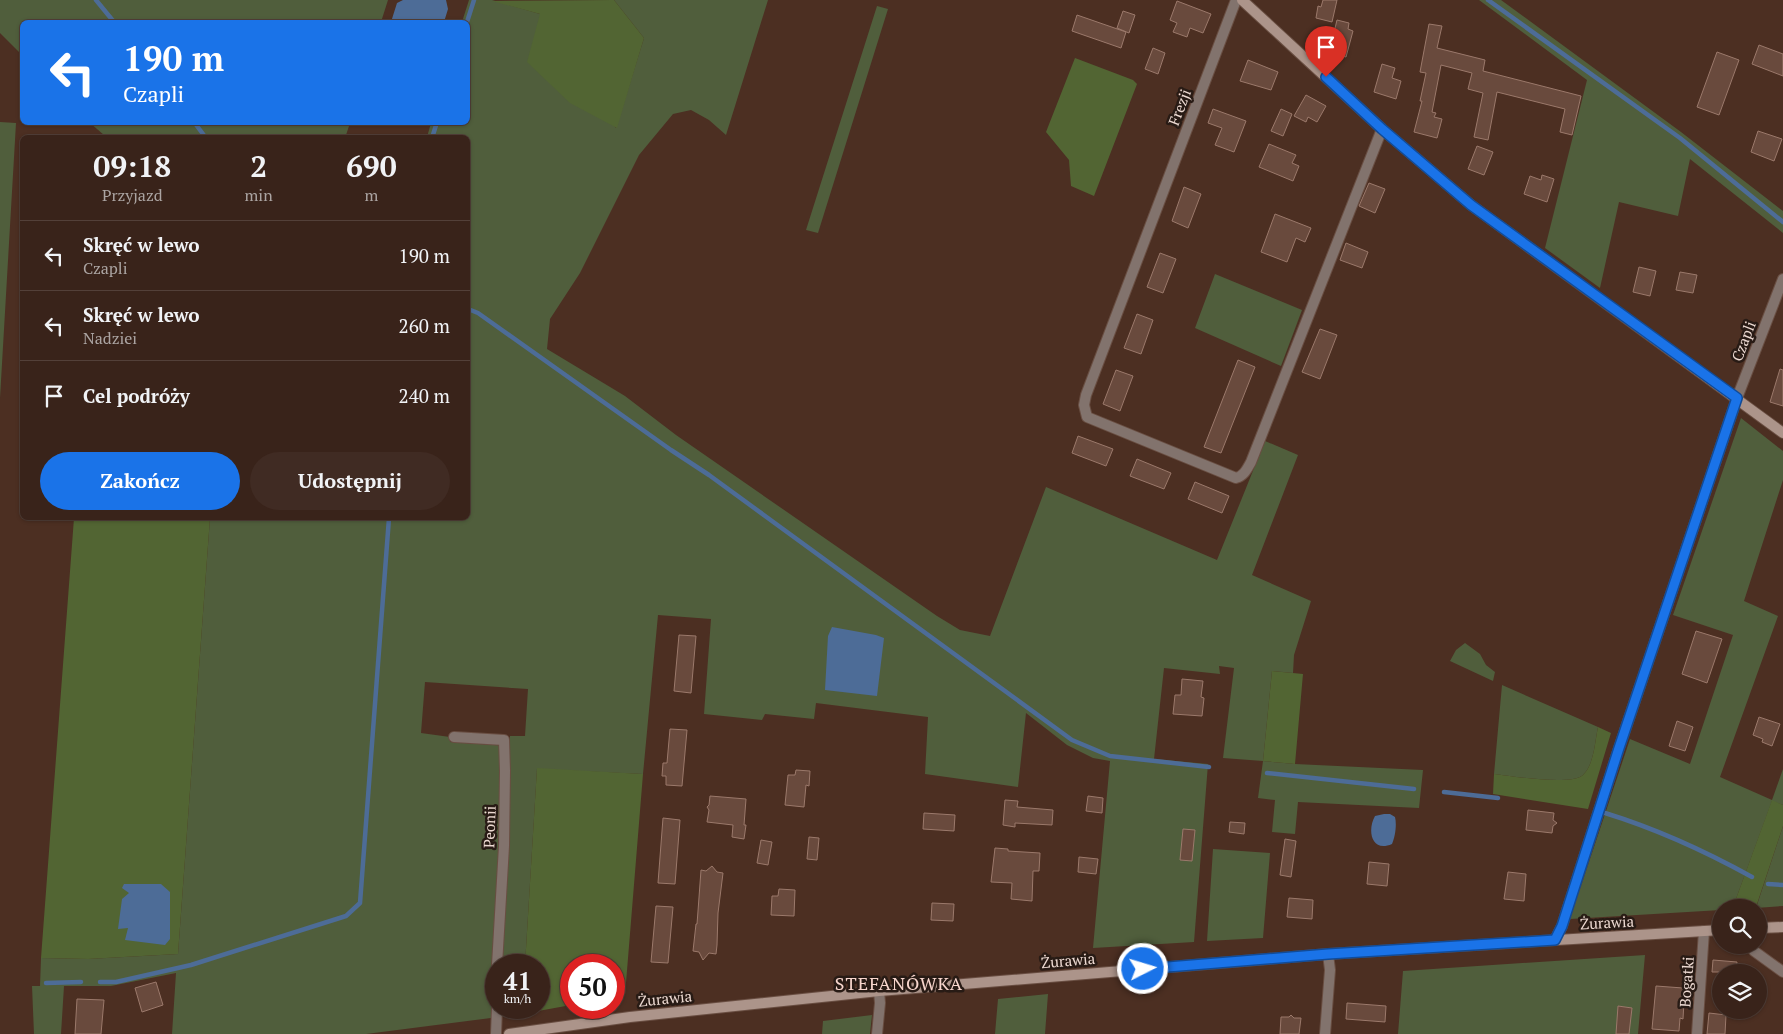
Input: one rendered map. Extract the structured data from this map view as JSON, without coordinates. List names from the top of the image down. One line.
{"streets":{"main road":["Żurawia"],"street":["Frezji","Czapli","Peonii","Bogatki"]},"crossings":[["Czapli","Żurawia"],["Żurawia","Bogatki"]],"districts":["STEFANÓWKA"],"page":{"turn":["190 m","Czapli"],"eta":["09:18","Przyjazd","2","min","690","m"],"list":[{"name":"Skręć w lewo","note":"Czapli","value":"190 m"},{"name":"Skręć w lewo","note":"Nadziei","value":"260 m"},{"name":"Cel podróży","value":"240 m"}],"buttons":["Zakończ","Udostępnij"],"speed":"41 km/h","limit":"50"}}
